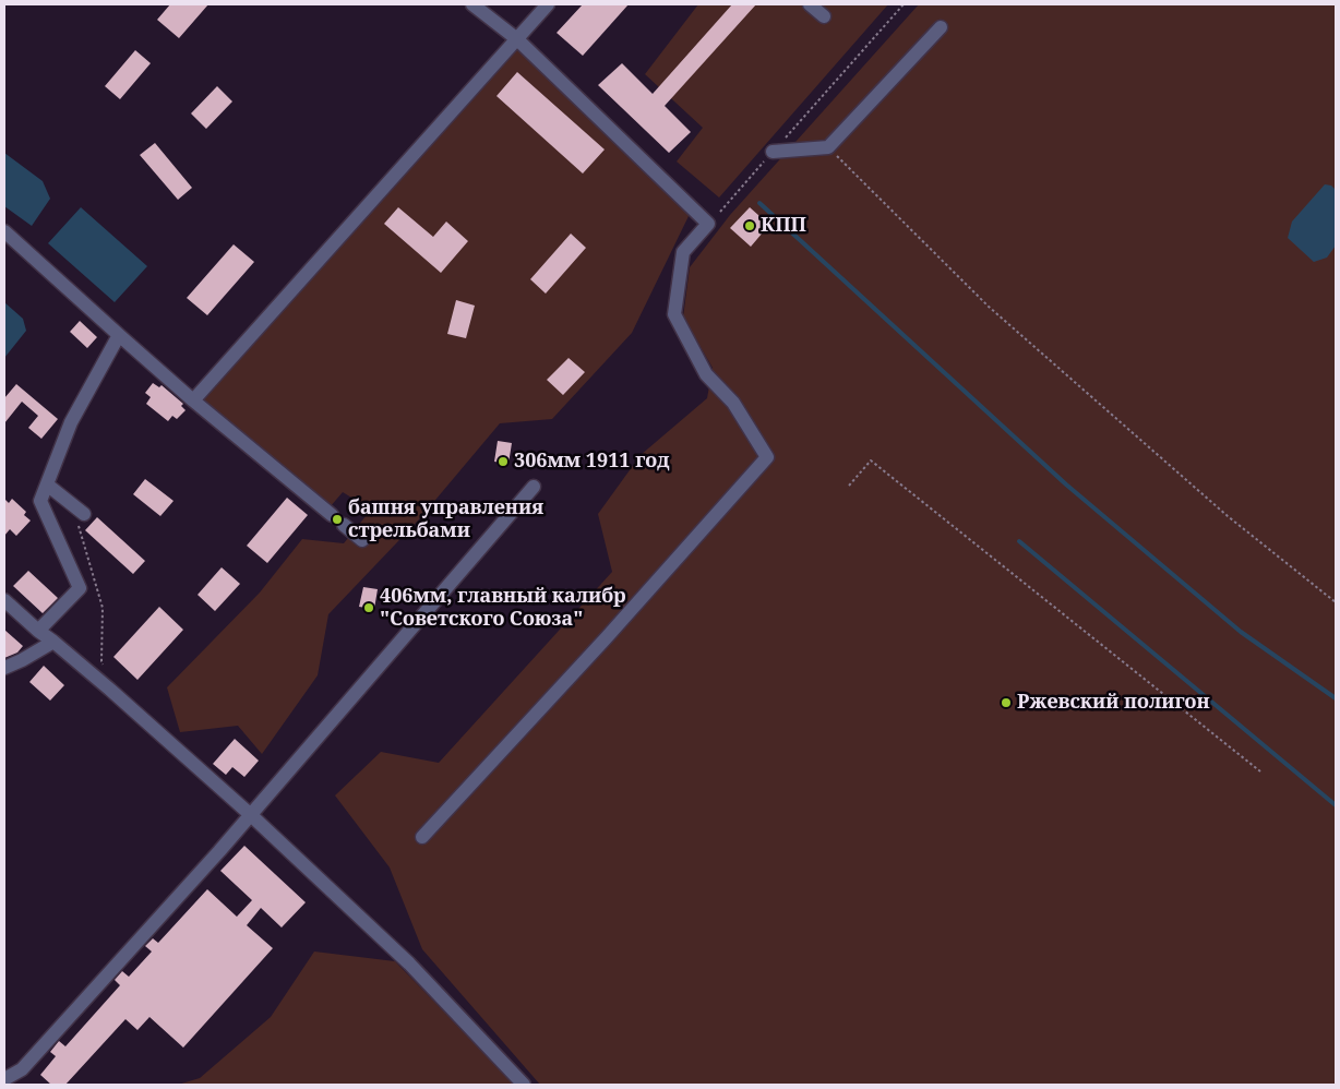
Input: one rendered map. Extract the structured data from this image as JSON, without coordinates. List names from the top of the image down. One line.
{"places":["КПП","306мм 1911 год","башня управления стрельбами","406мм, главный калибр \"Советского Союза\"","Ржевский полигон"]}
